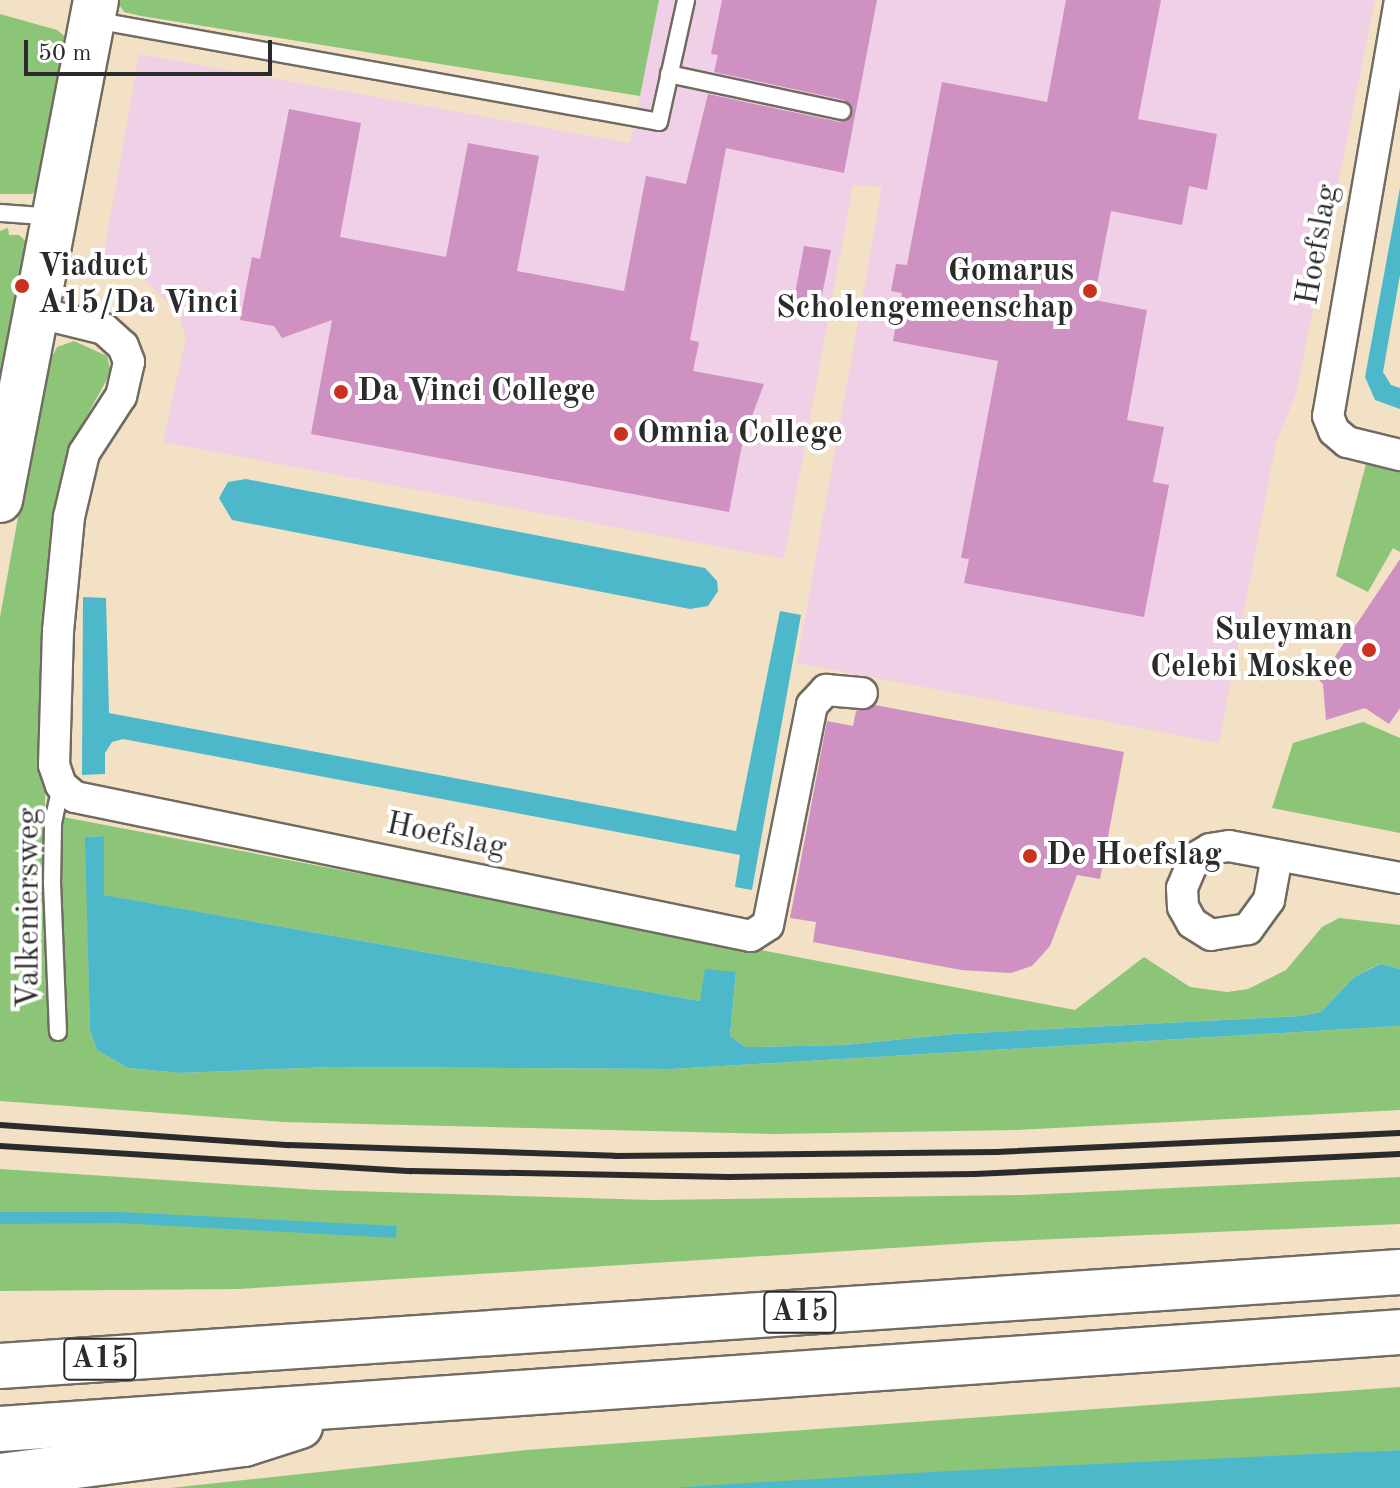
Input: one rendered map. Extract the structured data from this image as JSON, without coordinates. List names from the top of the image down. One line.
{"streets":{"main road":["A15"],"street":["Hoefslag"],"lane":["Valkeniersweg"]},"crossings":[["Hoefslag","Valkeniersweg"]],"places":["Viaduct A15/Da Vinci","Gomarus Scholengemeenschap","Da Vinci College","Omnia College","Suleyman Celebi Moskee","De Hoefslag"],"scale_bar":"50 m"}
